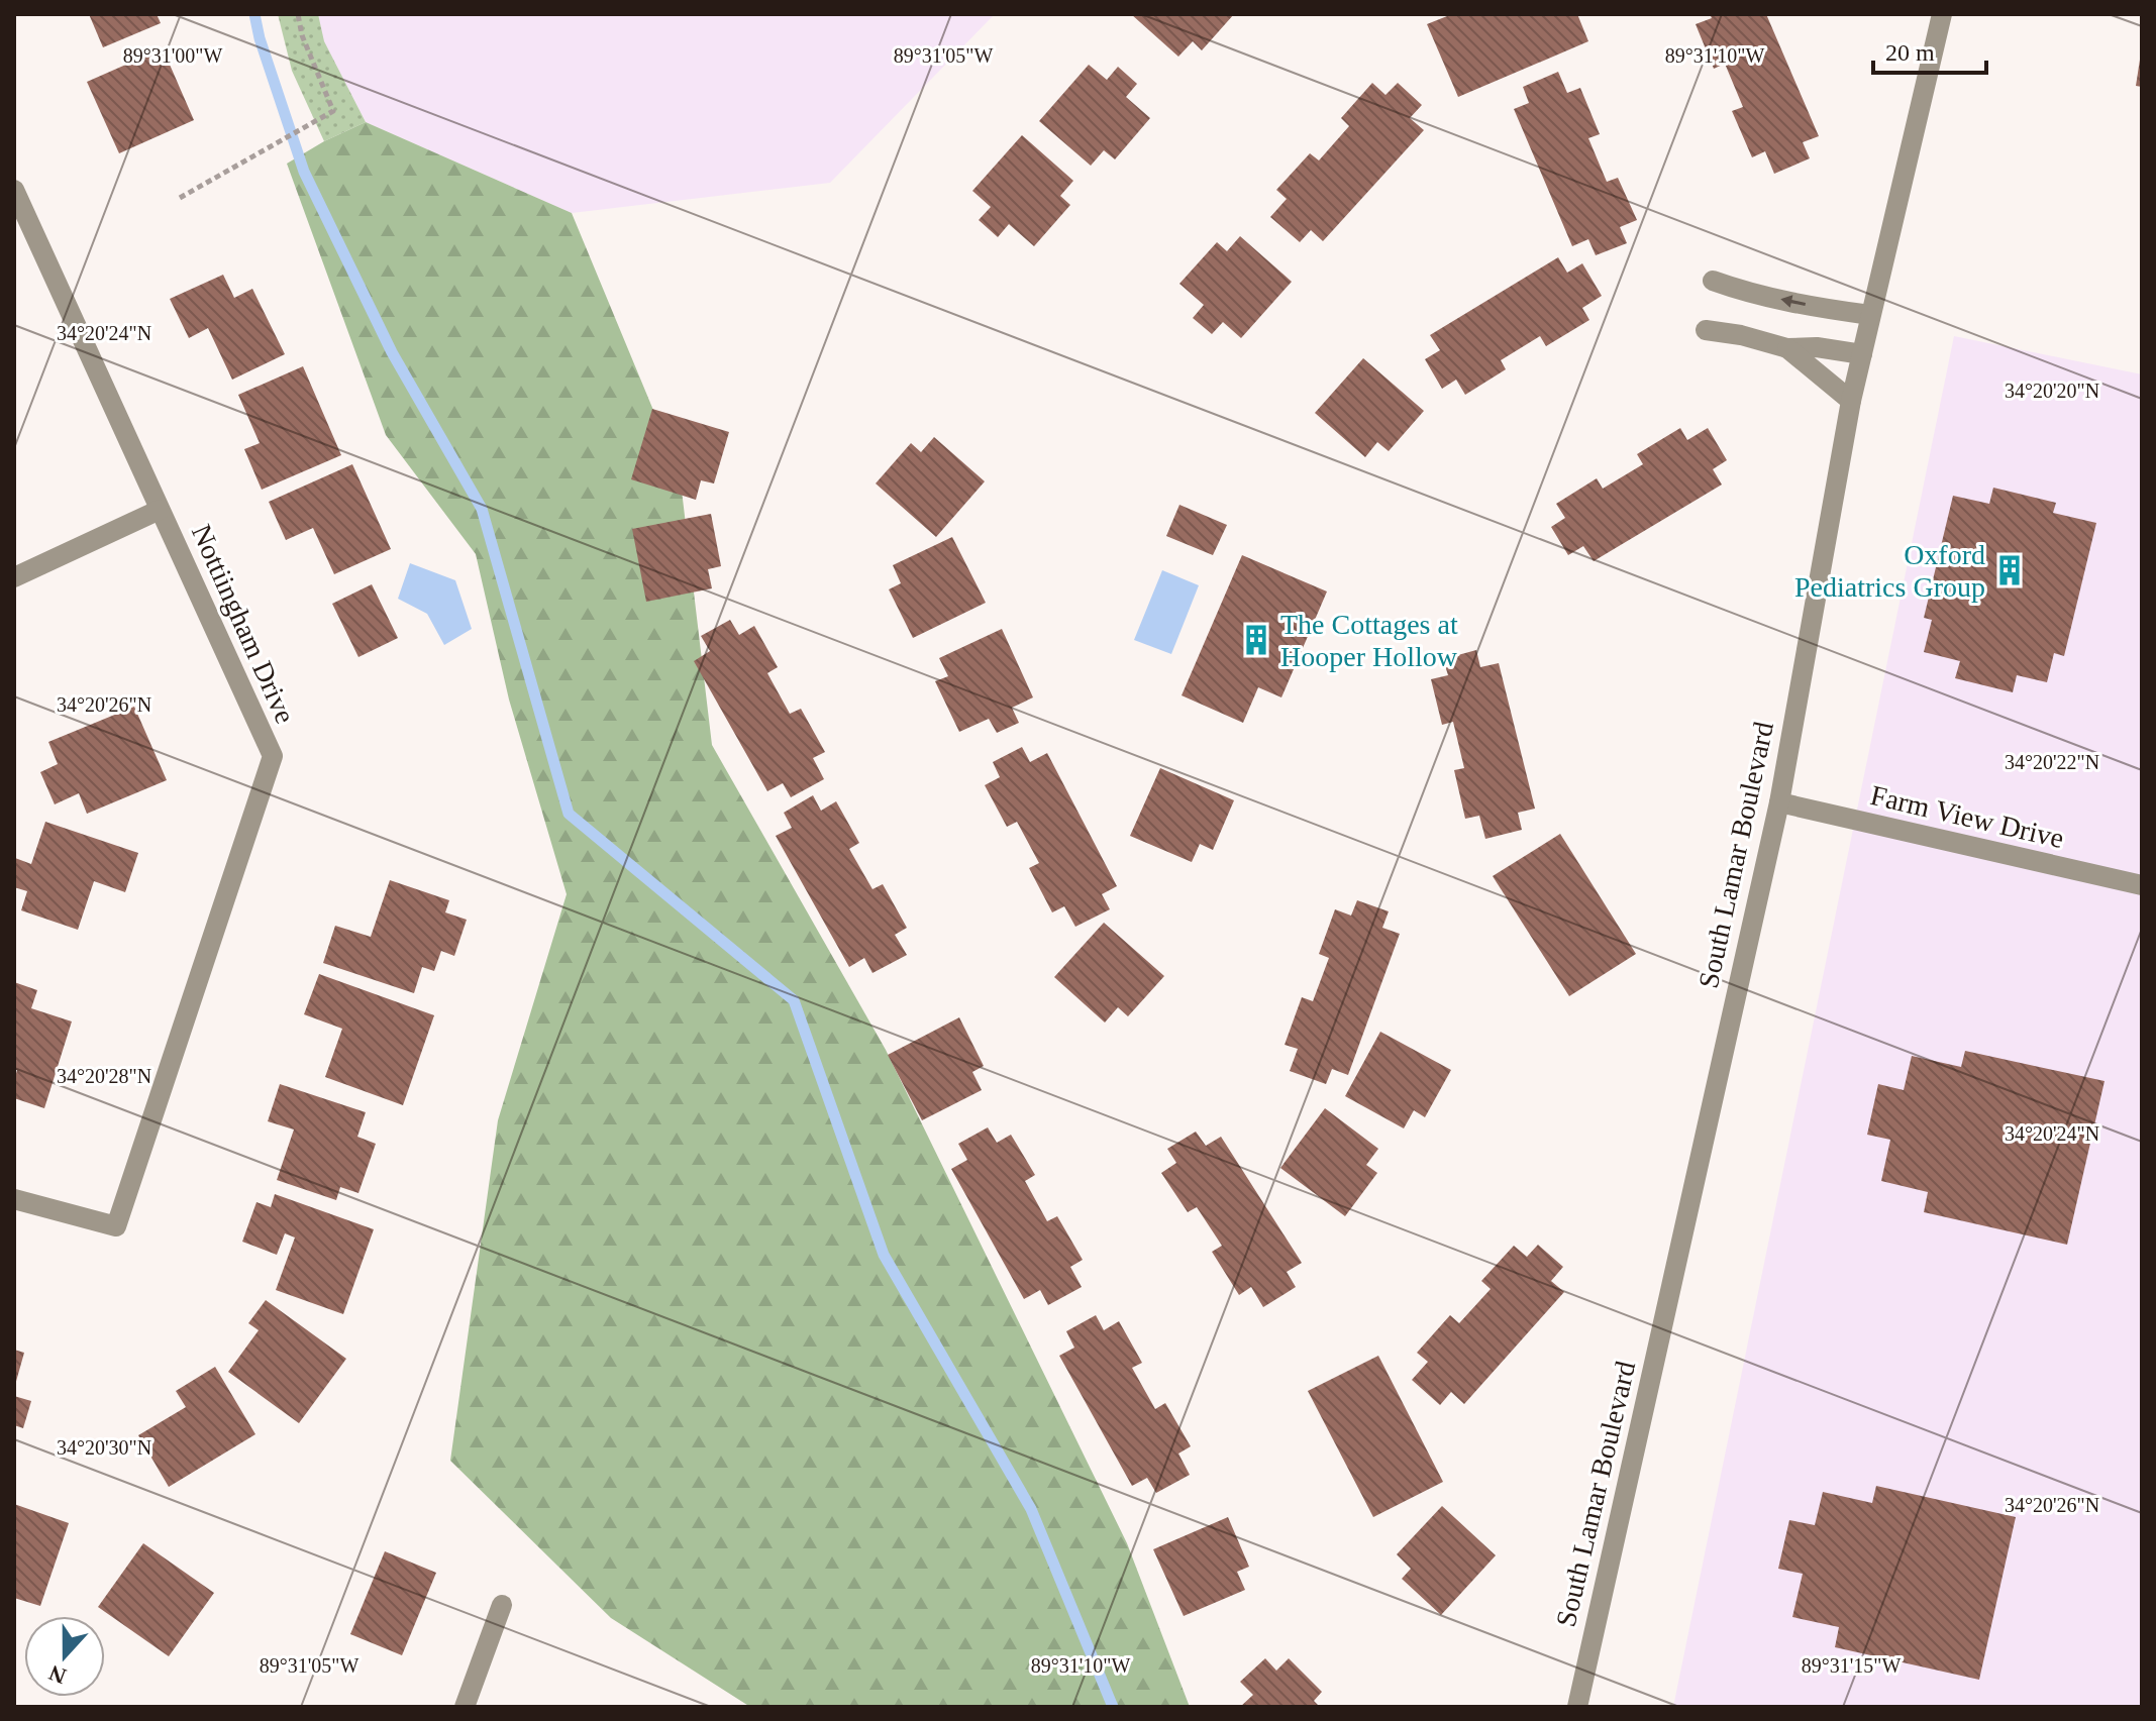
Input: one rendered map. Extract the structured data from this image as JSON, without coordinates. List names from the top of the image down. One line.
{"streets":{"street":["Nottiingham Drive","Farm View Drive","South Lamar Boulevard"]},"crossings":[["Farm View Drive","South Lamar Boulevard"]],"places":{"building":["Oxford Pediatrics Group","The Cottages at Hooper Hollow"]},"scale_bar":"20 m","north":"bottom","coordinates":["89°31'00\"W","89°31'05\"W","89°31'10\"W","34°20'24\"N","34°20'20\"N","34°20'26\"N","34°20'22\"N","34°20'28\"N","34°20'30\"N","89°31'15\"W"]}
